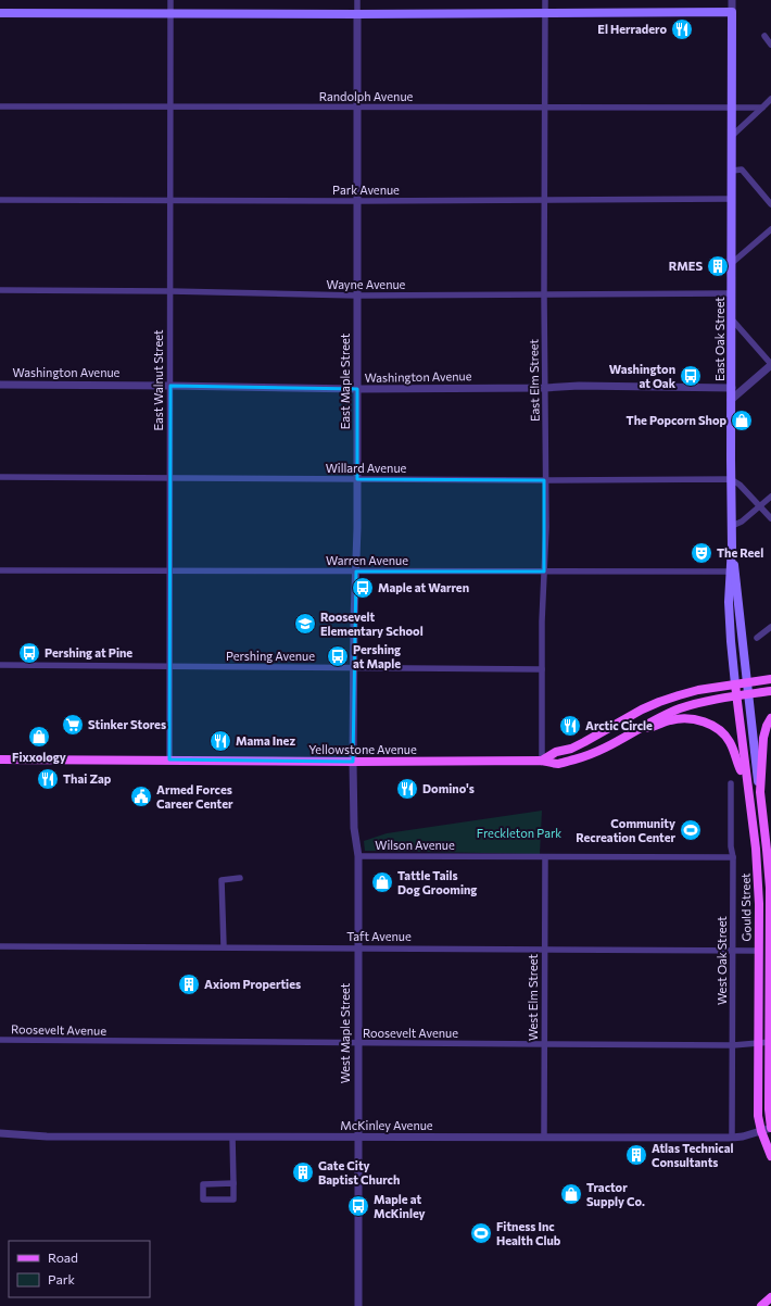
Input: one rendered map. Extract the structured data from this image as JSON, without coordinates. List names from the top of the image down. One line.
{"streets":{"main road":["East Oak Street","Yellowstone Avenue","Gould Street"],"street":["Randolph Avenue","Park Avenue","Wayne Avenue","Washington Avenue","East Walnut Street","East Elm Street","East Maple Street","Willard Avenue","Warren Avenue","Pershing Avenue","Wilson Avenue","Taft Avenue","West Oak Street","West Elm Street","Roosevelt Avenue","West Maple Street","McKinley Avenue"]},"crossings":[["Randolph Avenue","East Oak Street"],["Randolph Avenue","East Walnut Street"],["Randolph Avenue","East Elm Street"],["Randolph Avenue","East Maple Street"],["Park Avenue","East Oak Street"],["Park Avenue","East Walnut Street"],["Park Avenue","East Elm Street"],["Park Avenue","East Maple Street"],["Wayne Avenue","East Oak Street"],["Wayne Avenue","East Walnut Street"],["Wayne Avenue","East Elm Street"],["Wayne Avenue","East Maple Street"],["East Oak Street","Washington Avenue"],["East Oak Street","Willard Avenue"],["East Oak Street","Warren Avenue"],["East Oak Street","Yellowstone Avenue"],["East Oak Street","Gould Street"],["Washington Avenue","East Walnut Street"],["Washington Avenue","East Elm Street"],["Washington Avenue","East Maple Street"],["East Walnut Street","Willard Avenue"],["East Walnut Street","Warren Avenue"],["East Walnut Street","Pershing Avenue"],["East Walnut Street","Yellowstone Avenue"],["East Elm Street","Willard Avenue"],["East Elm Street","Warren Avenue"],["East Elm Street","Pershing Avenue"],["East Elm Street","Yellowstone Avenue"],["East Maple Street","Willard Avenue"],["East Maple Street","Warren Avenue"],["East Maple Street","Pershing Avenue"],["East Maple Street","Yellowstone Avenue"],["East Maple Street","West Maple Street"],["Yellowstone Avenue","Gould Street"],["Yellowstone Avenue","West Maple Street"],["Wilson Avenue","West Oak Street"],["Wilson Avenue","West Elm Street"],["Wilson Avenue","West Maple Street"],["Gould Street","Taft Avenue"],["Gould Street","Roosevelt Avenue"],["Gould Street","McKinley Avenue"],["Taft Avenue","West Oak Street"],["Taft Avenue","West Elm Street"],["Taft Avenue","West Maple Street"],["West Oak Street","Roosevelt Avenue"],["West Oak Street","McKinley Avenue"],["West Elm Street","Roosevelt Avenue"],["West Elm Street","McKinley Avenue"],["Roosevelt Avenue","West Maple Street"],["West Maple Street","McKinley Avenue"]],"parks":["Freckleton Park"],"places":{"restaurant":["El Herradero","Arctic Circle","Mama Inez","Thai Zap","Domino's"],"building":["RMES","Axiom Properties","Atlas Technical Consultants","Gate City Baptist Church"],"bus stop":["Washington at Oak","Maple at Warren","Pershing at Pine","Pershing at Maple","Maple at McKinley"],"shop":["The Popcorn Shop","Fixxology","Tattle Tails Dog Grooming","Tractor Supply Co."],"theatre":["The Reel"],"school or university":["Roosevelt Elementary School"],"supermarket":["Stinker Stores"],"public building":["Armed Forces Career Center"],"sports":["Community Recreation Center","Fitness Inc Health Club"]},"legend":["Road","Park"]}
